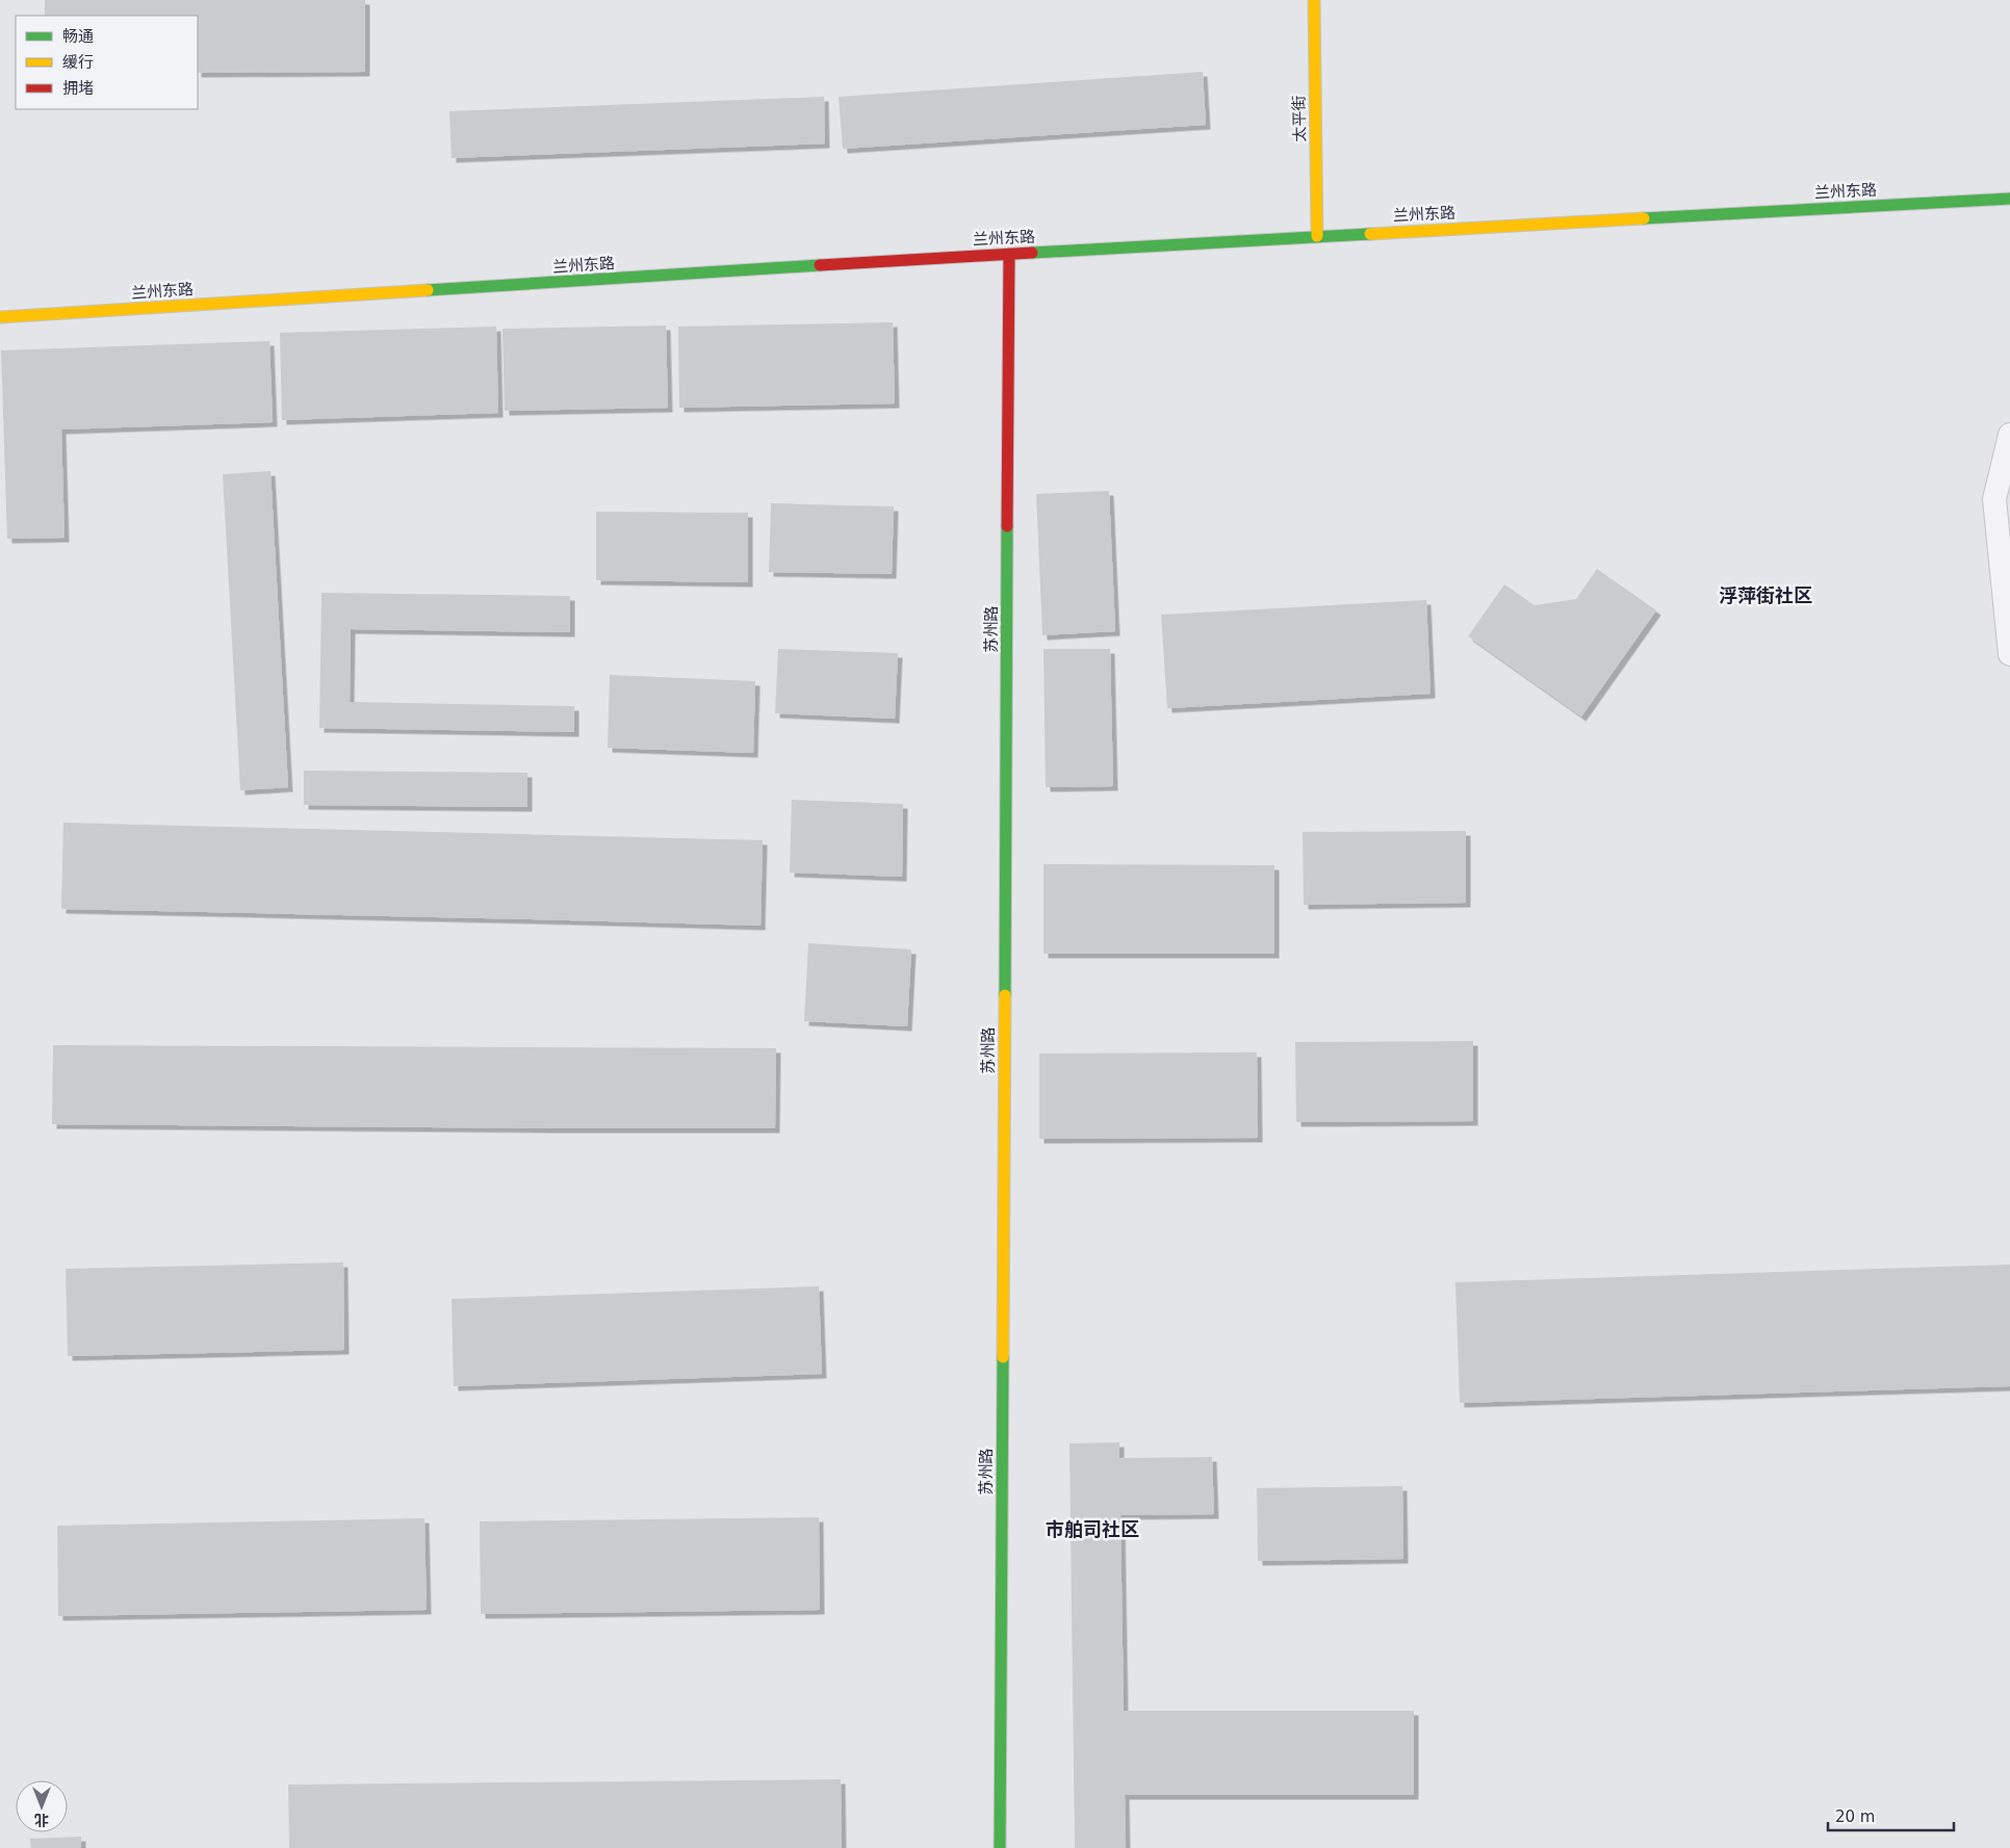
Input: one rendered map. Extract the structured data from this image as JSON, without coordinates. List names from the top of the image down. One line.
{"streets":{"main road":["太平街","兰州东路","苏州路"]},"crossings":[["太平街","兰州东路"],["兰州东路","苏州路"]],"districts":["浮萍街社区","市舶司社区"],"legend":["畅通","缓行","拥堵"],"scale_bar":"20 m","north":"bottom"}
